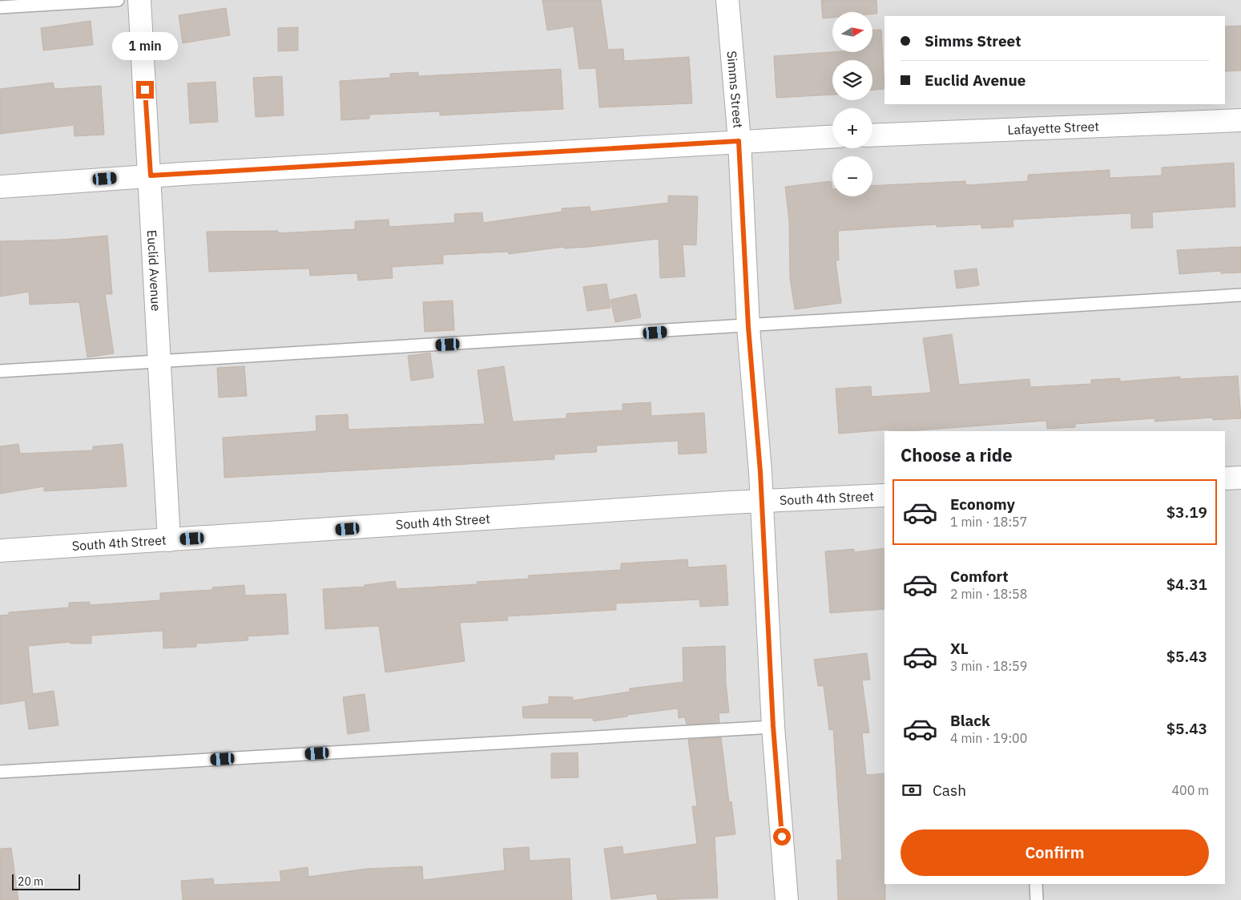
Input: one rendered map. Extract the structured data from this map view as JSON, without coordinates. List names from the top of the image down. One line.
{"streets":{"street":["Simms Street","Lafayette Street","Euclid Avenue","South 4th Street"]},"crossings":[["Simms Street","South 4th Street"],["Euclid Avenue","South 4th Street"]],"scale_bar":"20 m","north":"right","page":{"map_buttons":["+","−"],"banner":["Simms Street","Euclid Avenue"],"bubble":"1 min","heading":"Choose a ride","list":[{"name":"Economy","note":"1 min · 18:57","value":"$3.19"},{"name":"Comfort","note":"2 min · 18:58","value":"$4.31"},{"name":"XL","note":"3 min · 18:59","value":"$5.43"},{"name":"Black","note":"4 min · 19:00","value":"$5.43"}],"pay":["Cash","400 m"],"buttons":"Confirm","scale":"20 m"}}
